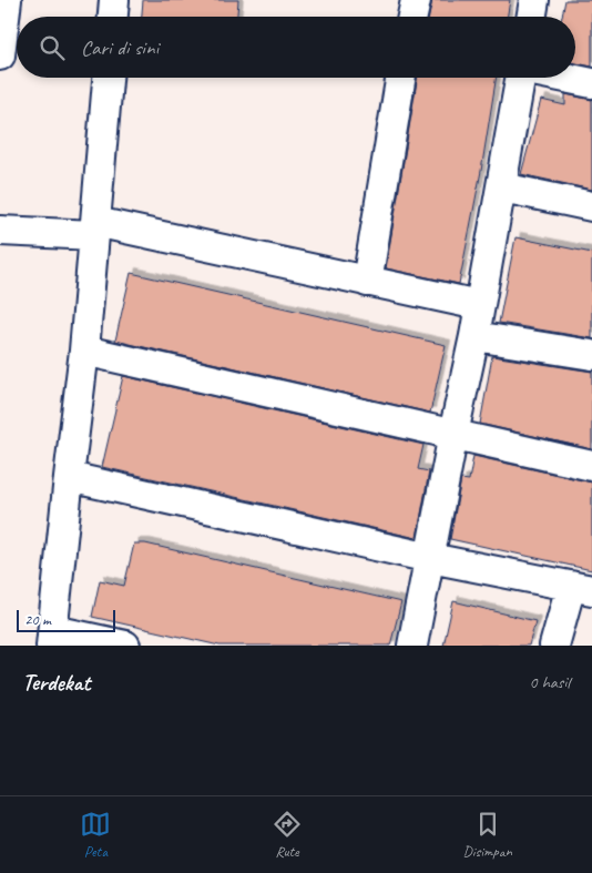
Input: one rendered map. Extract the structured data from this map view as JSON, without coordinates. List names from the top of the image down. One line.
{"scale_bar":"20 m","page":{"search":"Cari di sini","scale":"20 m","heading":["Terdekat","0 hasil"],"nav":["Peta","Rute","Disimpan"]}}
